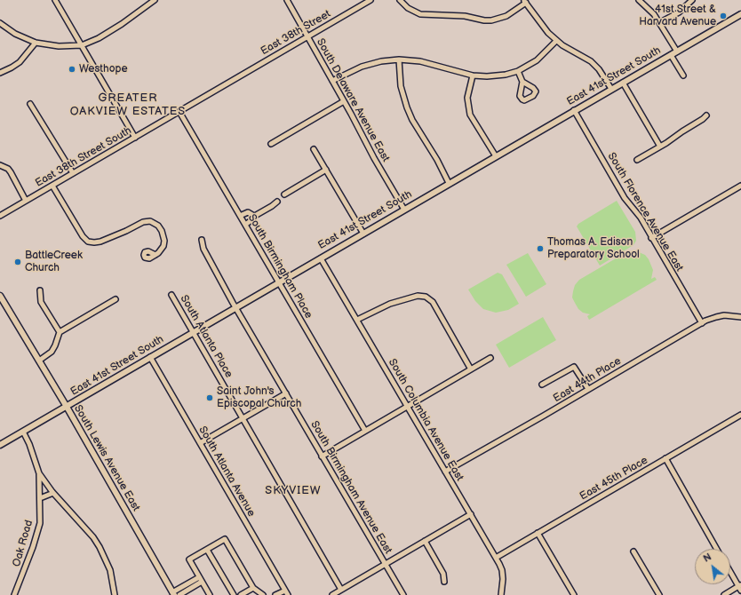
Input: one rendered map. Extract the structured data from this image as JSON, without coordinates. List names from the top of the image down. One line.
{"streets":{"main road":["East 41st Street South","South Lewis Avenue East"],"street":["East 38th Street","South Delaware Avenue East","East 38th Street South","South Florence Avenue East","South Birmingham Place","South Atlanta Place","East 44th Place","South Columbia Avenue East","South Atlanta Avenue","East 45th Place","South Birmingham Avenue East","Oak Road"]},"crossings":[["East 38th Street","South Delaware Avenue East"],["East 38th Street","East 38th Street South"],["East 41st Street South","South Delaware Avenue East"],["East 41st Street South","South Florence Avenue East"],["East 41st Street South","South Birmingham Place"],["East 41st Street South","South Atlanta Place"],["East 41st Street South","South Columbia Avenue East"],["East 41st Street South","South Lewis Avenue East"],["East 41st Street South","South Atlanta Avenue"],["East 41st Street South","South Birmingham Avenue East"],["East 38th Street South","South Birmingham Place"],["South Florence Avenue East","East 44th Place"],["East 44th Place","South Columbia Avenue East"],["South Columbia Avenue East","East 45th Place"]],"districts":["GREATER OAKVIEW ESTATES","SKYVIEW"],"places":["41st Street & Harvard Avenue","Westhope","Thomas A. Edison Preparatory School","BattleCreek Church","Saint John's Episcopal Church"],"north":"top left"}
